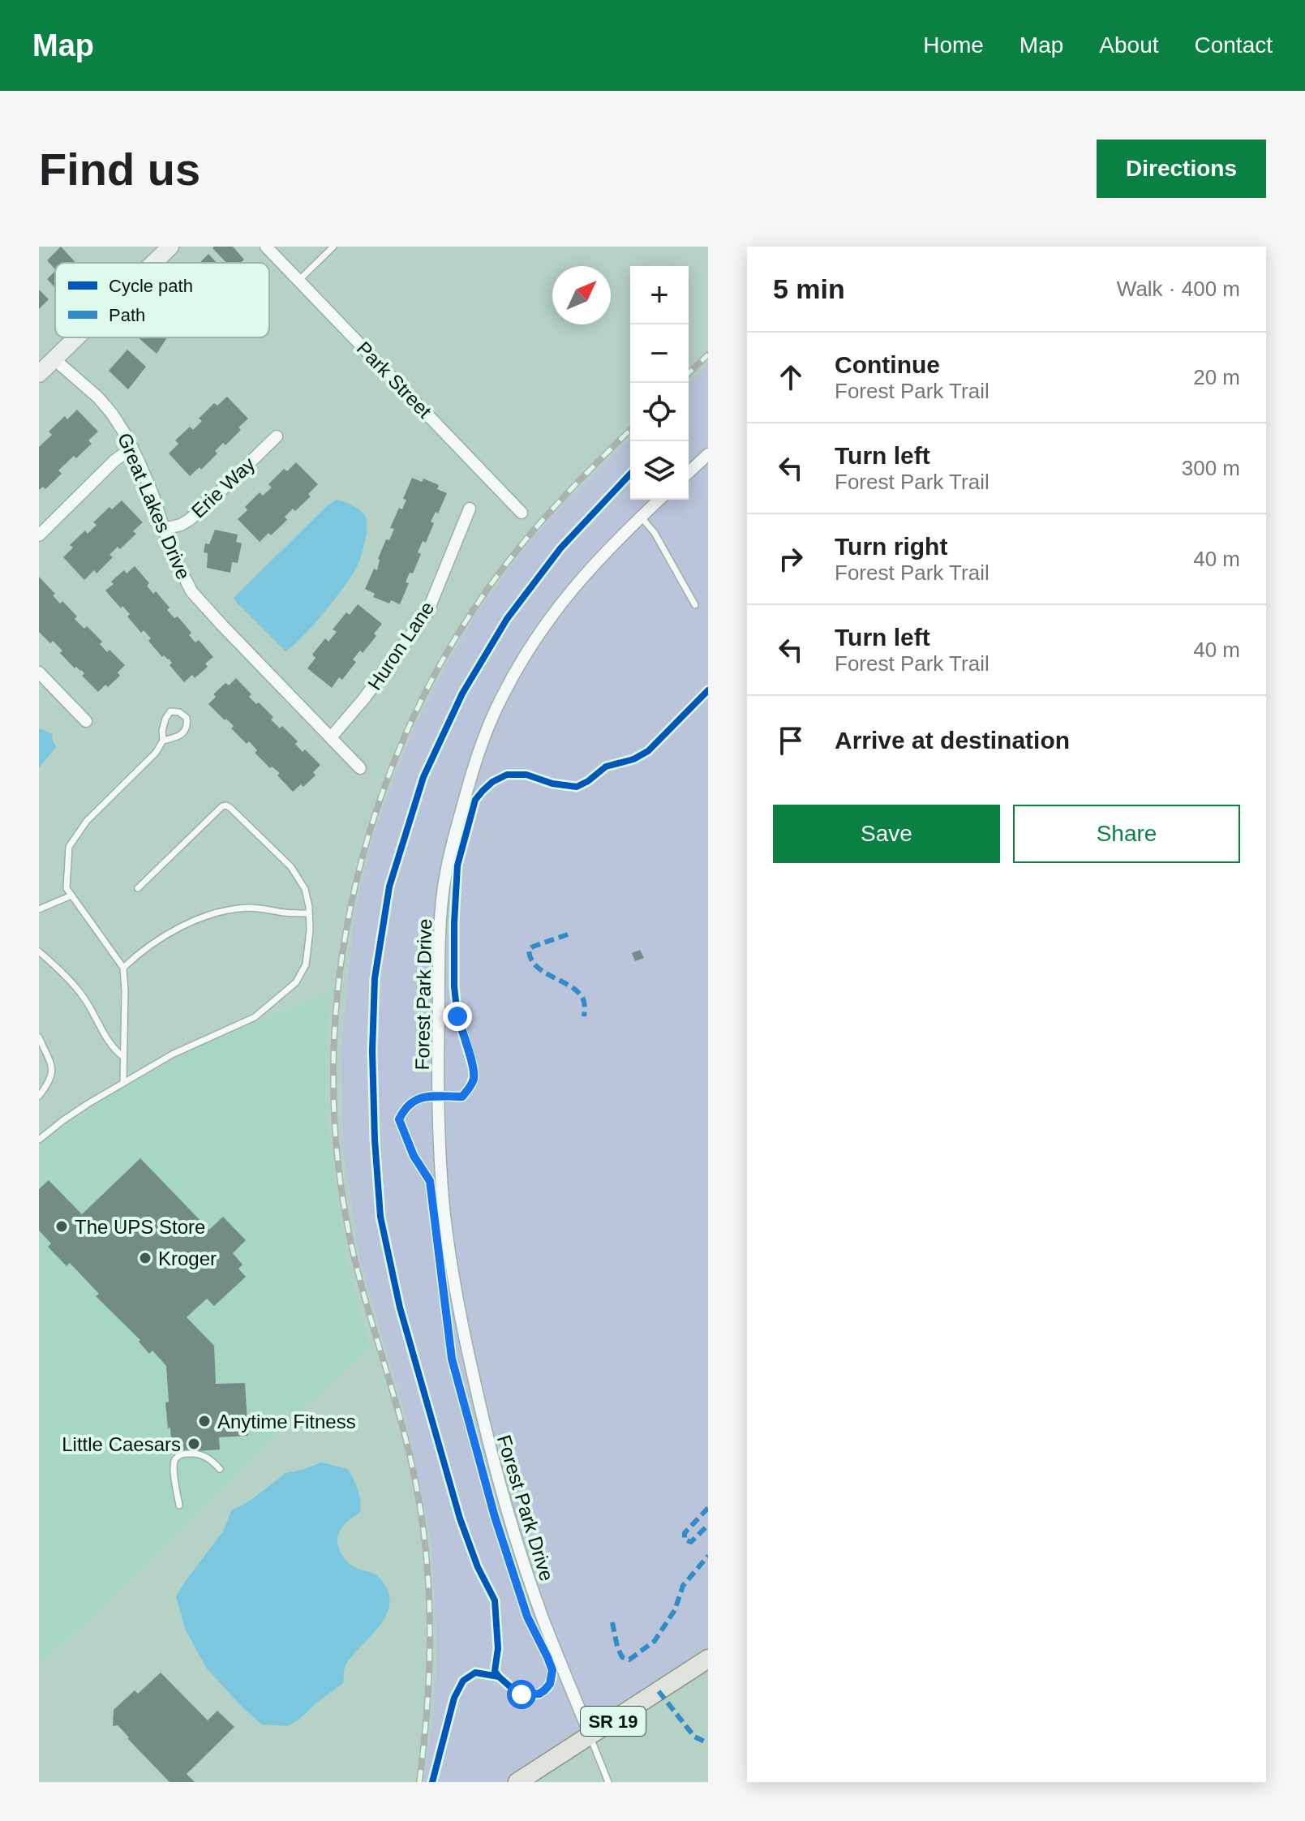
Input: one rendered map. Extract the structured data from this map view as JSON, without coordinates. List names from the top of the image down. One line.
{"streets":{"main road":["SR 19"],"street":["Park Street","Erie Way","Great Lakes Drive","Huron Lane","Forest Park Drive"]},"crossings":[["Erie Way","Great Lakes Drive"],["Great Lakes Drive","Huron Lane"],["Forest Park Drive","SR 19"]],"places":["The UPS Store","Kroger","Anytime Fitness","Little Caesars"],"legend":["Cycle path","Path"],"north":"top right","page":{"header":"Map","nav":["Home","Map","About","Contact"],"buttons":["Directions",["Save","Share"]],"title":"Find us","heading":["5 min","Walk · 400 m"],"map_buttons":["+","−"],"list":[["Continue","Forest Park Trail","20 m"],["Turn left","Forest Park Trail","300 m"],["Turn right","Forest Park Trail","40 m"],["Turn left","Forest Park Trail","40 m"],"Arrive at destination"]}}
